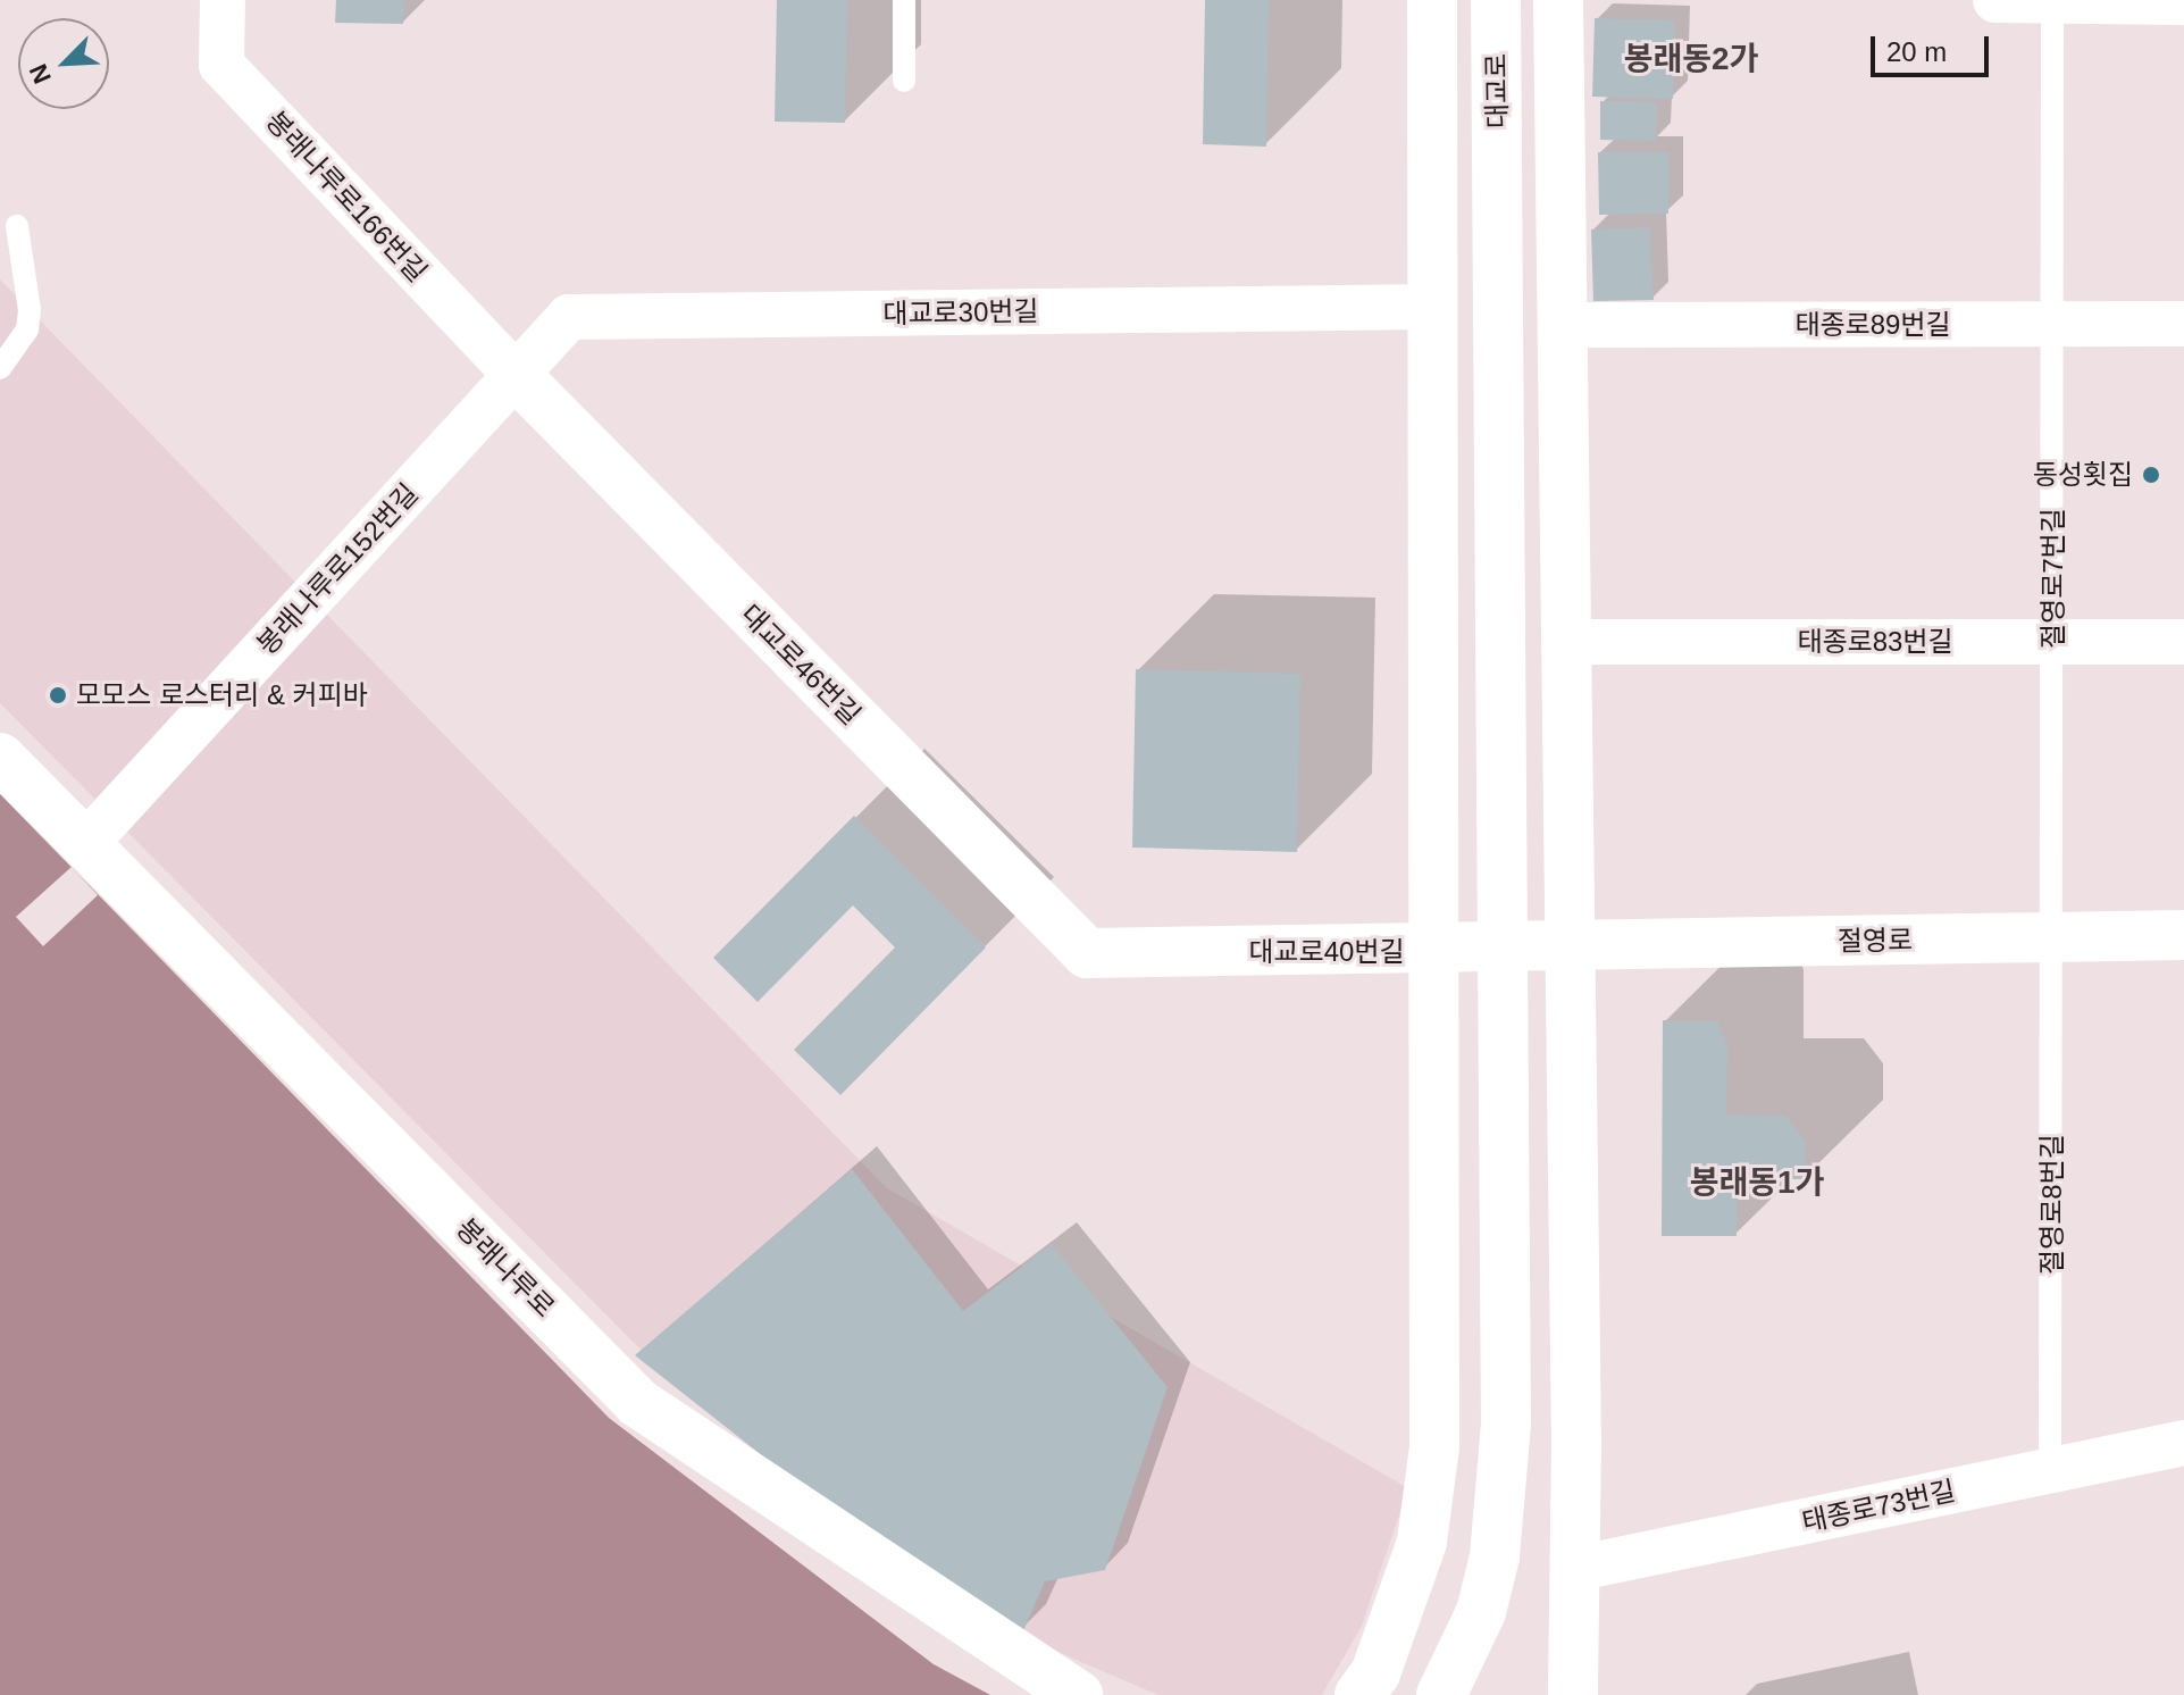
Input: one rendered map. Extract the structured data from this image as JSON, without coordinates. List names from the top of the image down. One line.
{"streets":{"main road":["대교로","대교로46번길","절영로","대교로40번길","봉래나루로"],"street":["봉래나루로166번길","대교로30번길","태종로89번길","봉래나루로152번길","태종로83번길","태종로73번길"],"lane":["절영로7번길","절영로8번길"]},"crossings":[["봉래나루로166번길","대교로30번길"],["봉래나루로166번길","봉래나루로152번길"],["봉래나루로166번길","대교로46번길"],["대교로30번길","봉래나루로152번길"],["대교로30번길","대교로46번길"],["태종로89번길","절영로7번길"],["봉래나루로152번길","대교로46번길"],["봉래나루로152번길","봉래나루로"],["절영로7번길","태종로83번길"],["절영로7번길","절영로"],["절영로7번길","절영로8번길"],["대교로46번길","대교로40번길"],["절영로","대교로40번길"],["절영로","절영로8번길"],["절영로8번길","태종로73번길"]],"districts":["봉래동2가","봉래동1가"],"places":["동성횟집","모모스 로스터리 & 커피바"],"scale_bar":"20 m","north":"bottom left"}
